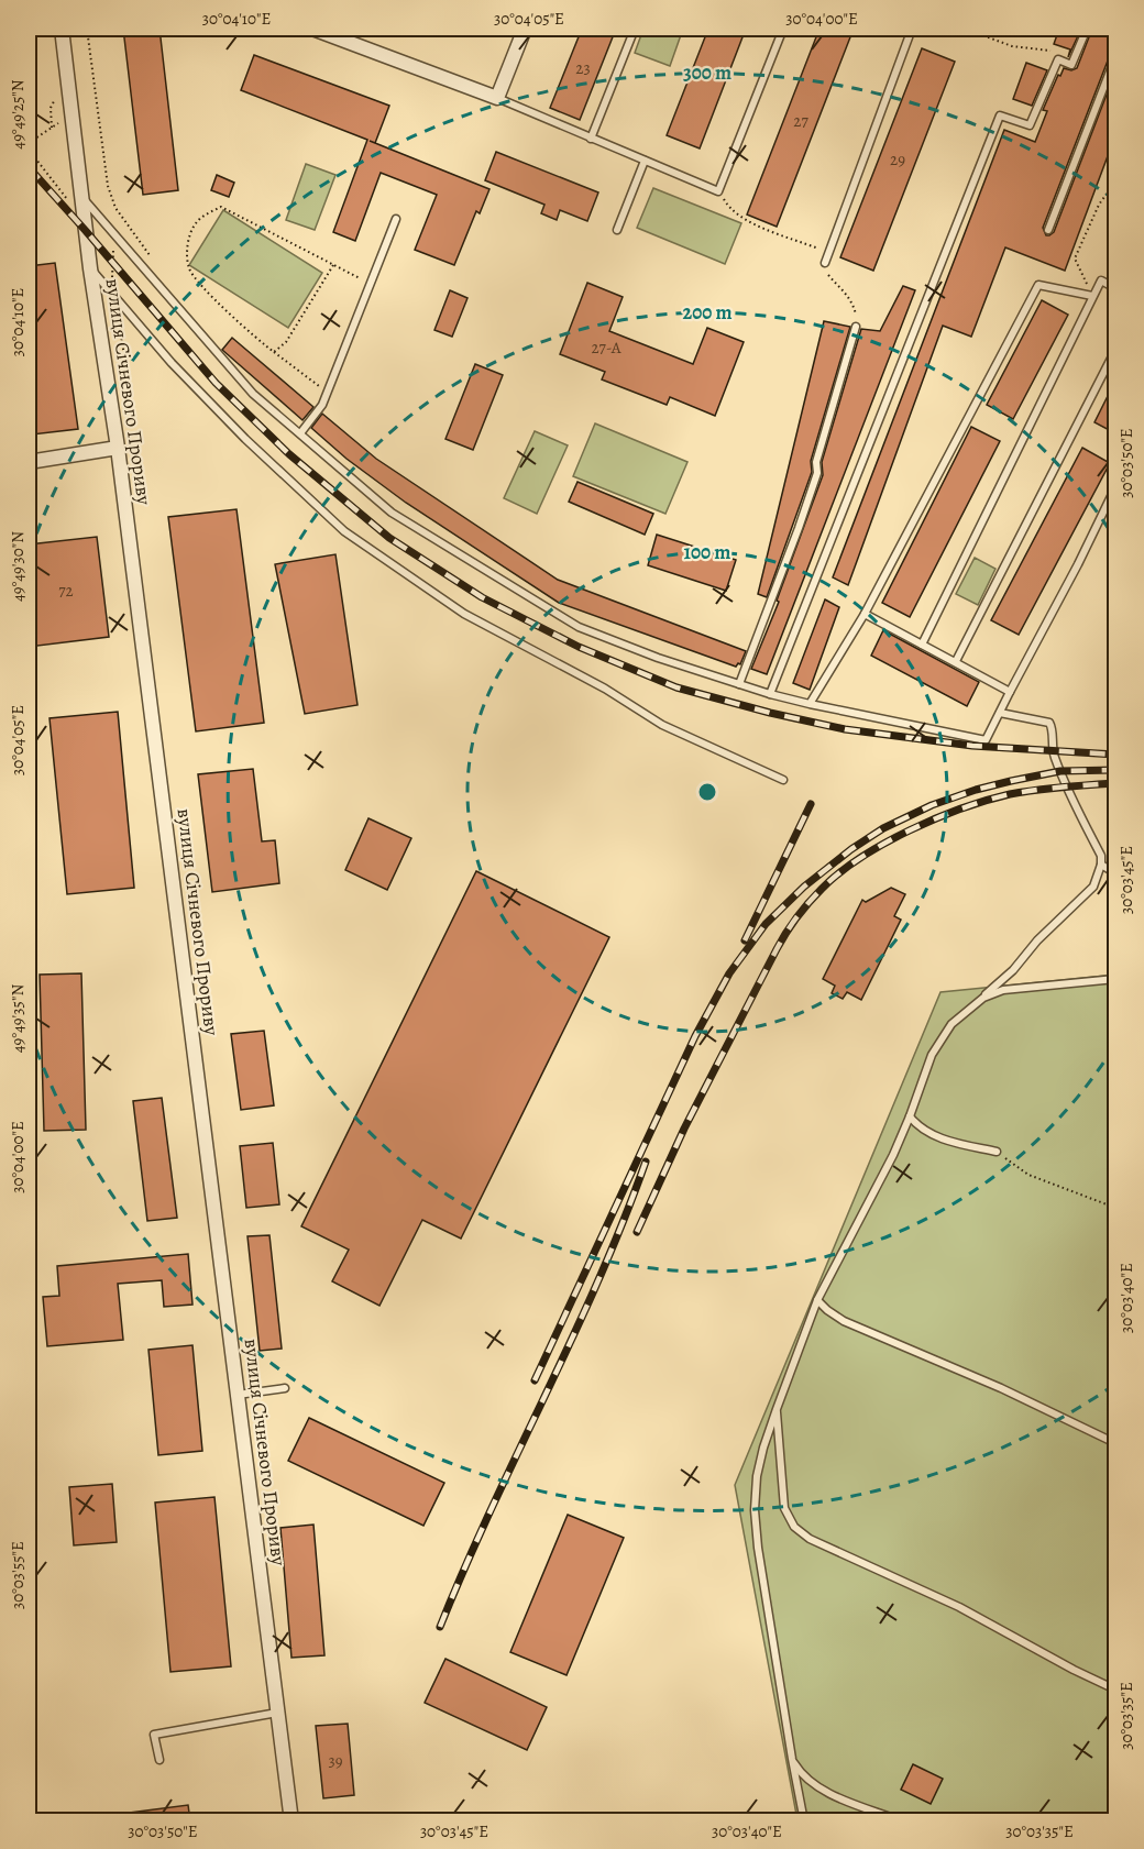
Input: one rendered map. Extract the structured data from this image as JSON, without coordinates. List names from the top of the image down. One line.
{"streets":{"street":["вулиця Січневого Прориву"]},"house_numbers":["23","27","29","27-А","72","39"],"coordinates":["30°04'10\"E","30°04'05\"E","30°04'00\"E","49°49'25\"N","30°03'50\"E","49°49'30\"N","30°03'45\"E","49°49'35\"N","30°03'40\"E","30°03'55\"E","30°03'35\"E"],"rings":["300 m","200 m","100 m"]}
